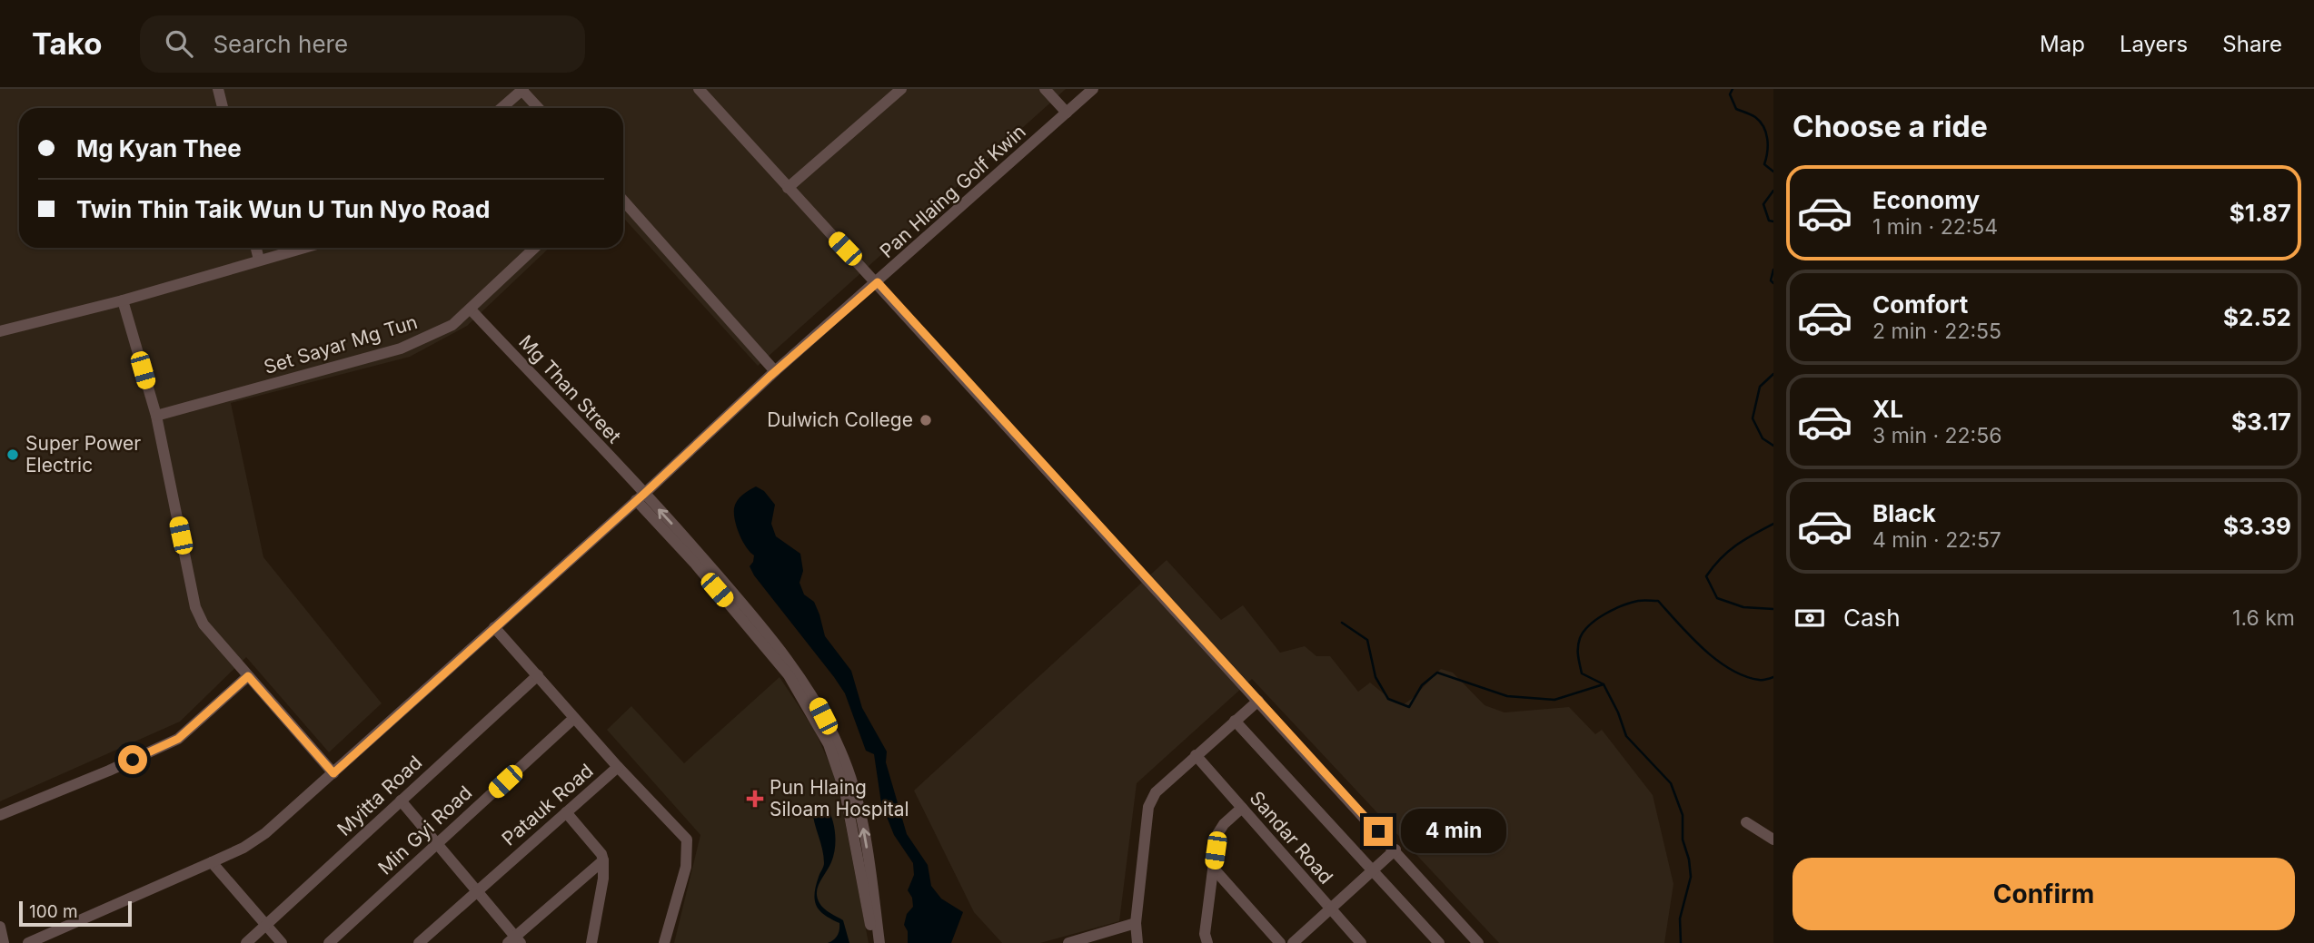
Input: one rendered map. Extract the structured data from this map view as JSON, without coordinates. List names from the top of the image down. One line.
{"streets":{"street":["Pan Hlaing Golf Kwin","Set Sayar Mg Tun","Mg Than Street","Myitta Road","Patauk Road","Min Gyi Road","Sandar Road"]},"crossings":[["Pan Hlaing Golf Kwin","Mg Than Street"],["Pan Hlaing Golf Kwin","Patauk Road"],["Set Sayar Mg Tun","Mg Than Street"],["Myitta Road","Patauk Road"],["Patauk Road","Min Gyi Road"]],"places":{"other":["Dulwich College","Super Power Electric"],"health":["Pun Hlaing Siloam Hospital"]},"scale_bar":"100 m","page":{"header":"Tako","search":"Search here","nav":["Map","Layers","Share"],"heading":"Choose a ride","banner":["Mg Kyan Thee","Twin Thin Taik Wun U Tun Nyo Road"],"list":[{"name":"Economy","note":"1 min · 22:54","value":"$1.87"},{"name":"Comfort","note":"2 min · 22:55","value":"$2.52"},{"name":"XL","note":"3 min · 22:56","value":"$3.17"},{"name":"Black","note":"4 min · 22:57","value":"$3.39"}],"pay":["Cash","1.6 km"],"bubble":"4 min","buttons":"Confirm","scale":"100 m"}}
